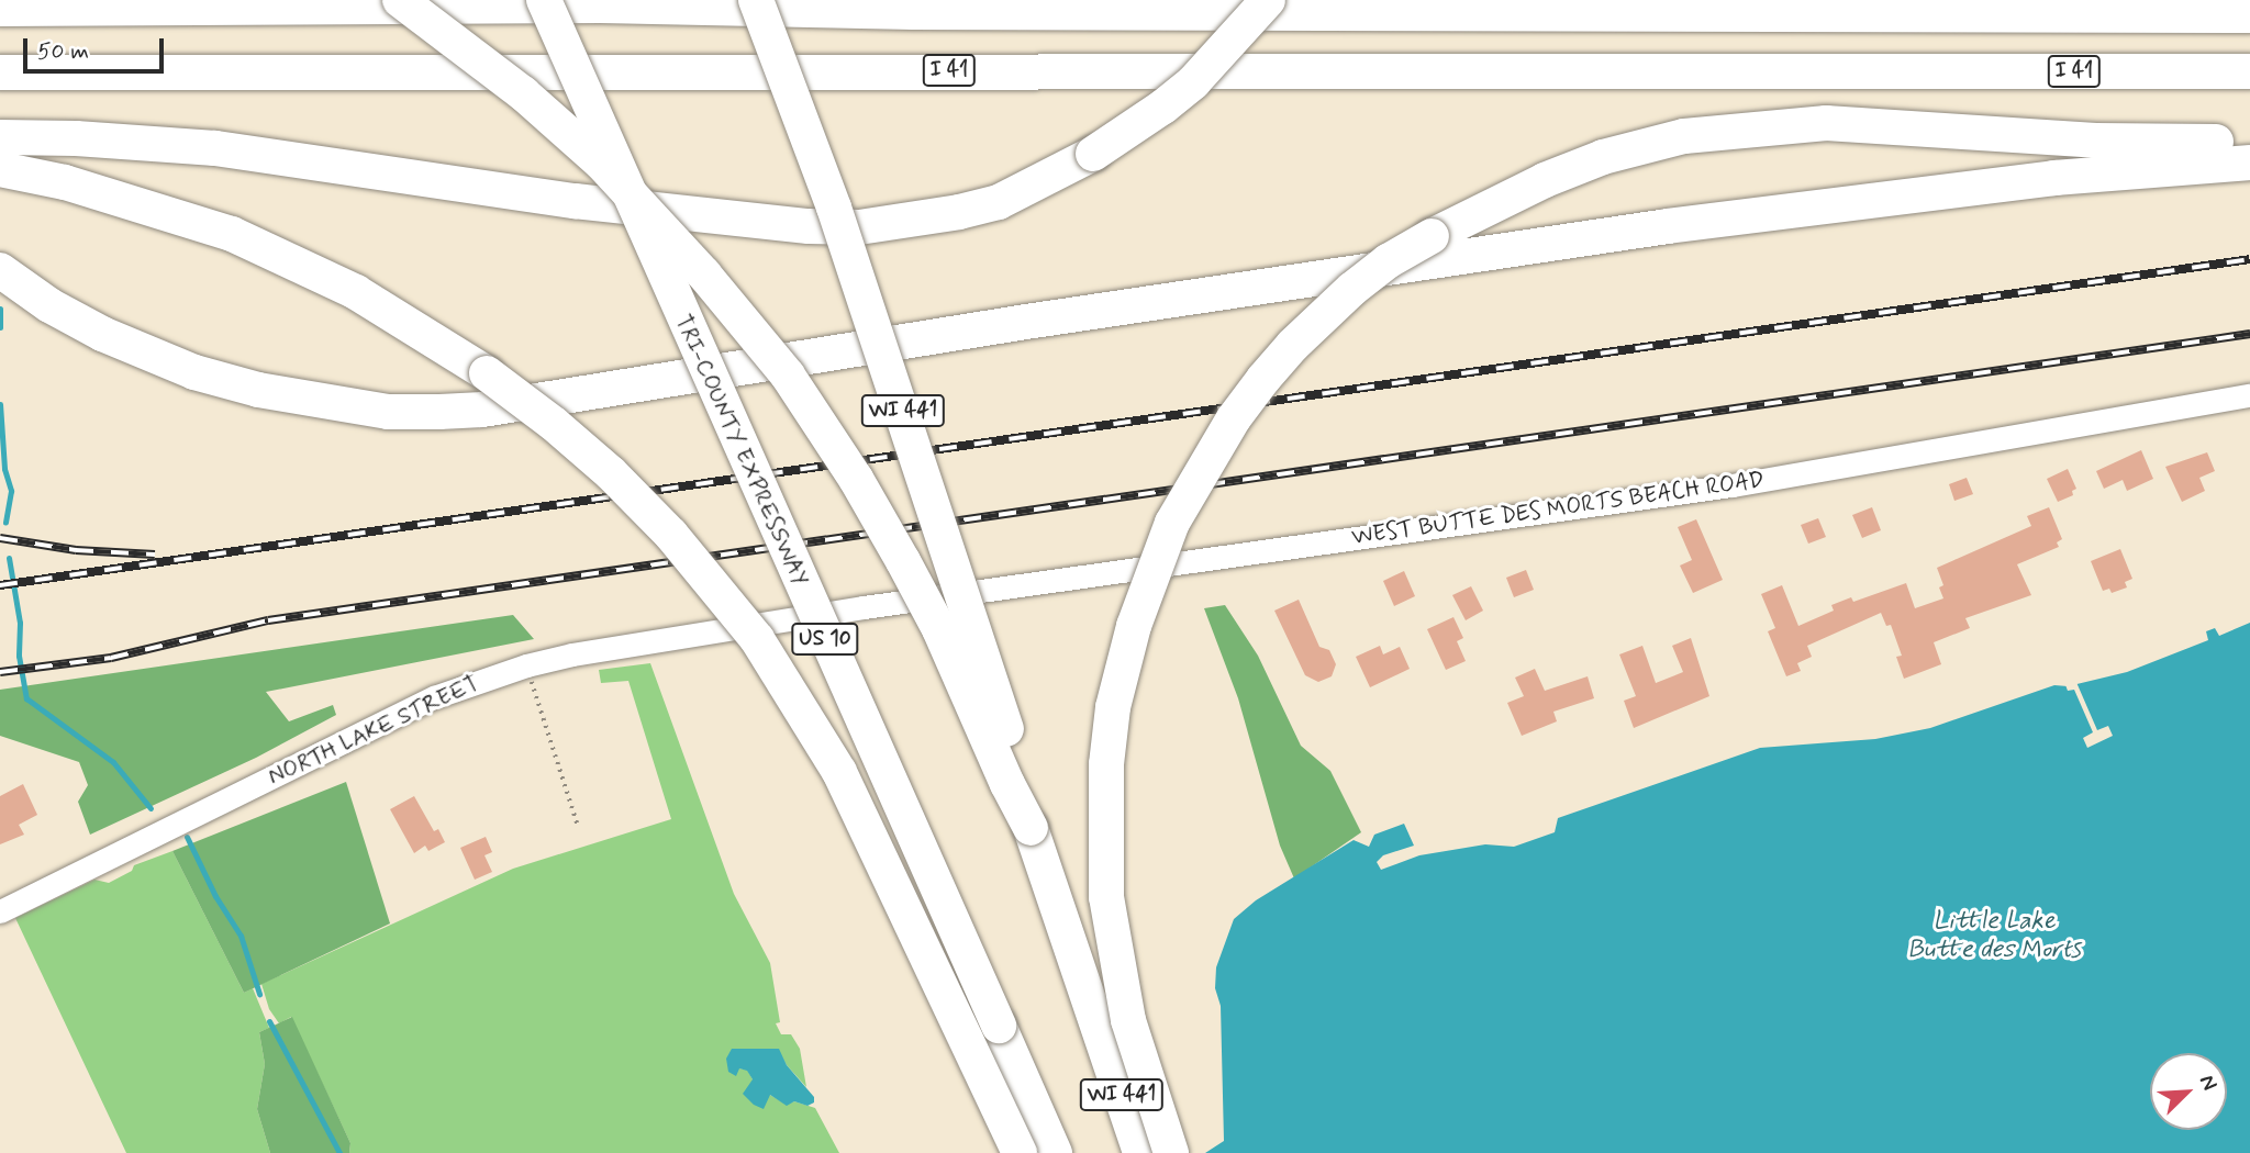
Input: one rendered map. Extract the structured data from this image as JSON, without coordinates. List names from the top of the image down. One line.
{"streets":{"highway":["I 41","WI 441","TRI-COUNTY EXPRESSWAY","US 10"],"street":["WEST BUTTE DES MORTS BEACH ROAD","NORTH LAKE STREET"]},"crossings":[["WEST BUTTE DES MORTS BEACH ROAD","NORTH LAKE STREET"]],"water":["Little Lake Butte des Morts"],"scale_bar":"50 m","north":"top right"}
